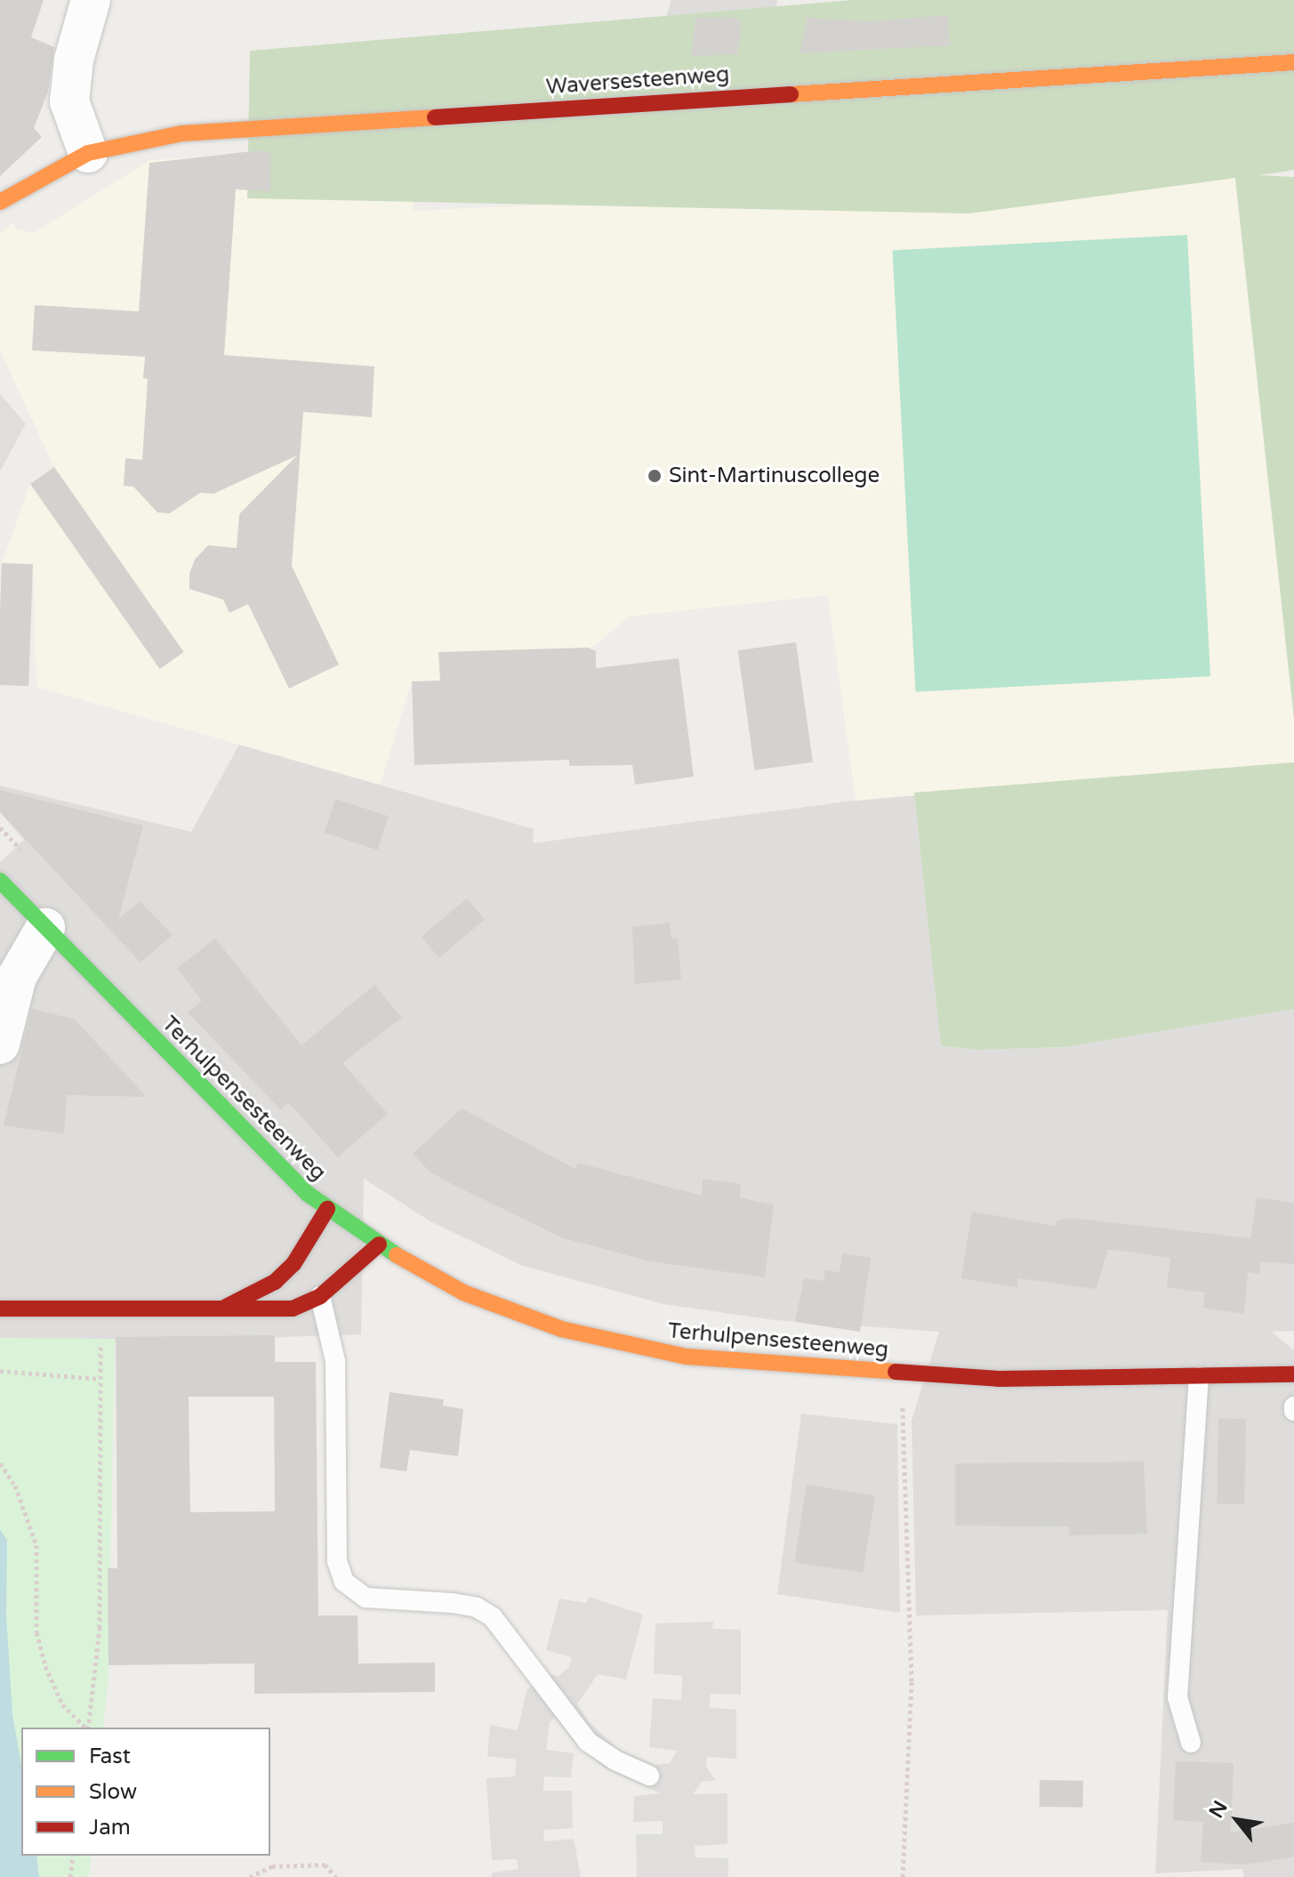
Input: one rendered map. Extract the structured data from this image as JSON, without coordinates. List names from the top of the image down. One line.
{"streets":{"main road":["Waversesteenweg","Terhulpensesteenweg"]},"places":["Sint-Martinuscollege"],"legend":["Fast","Slow","Jam"],"north":"top left"}
